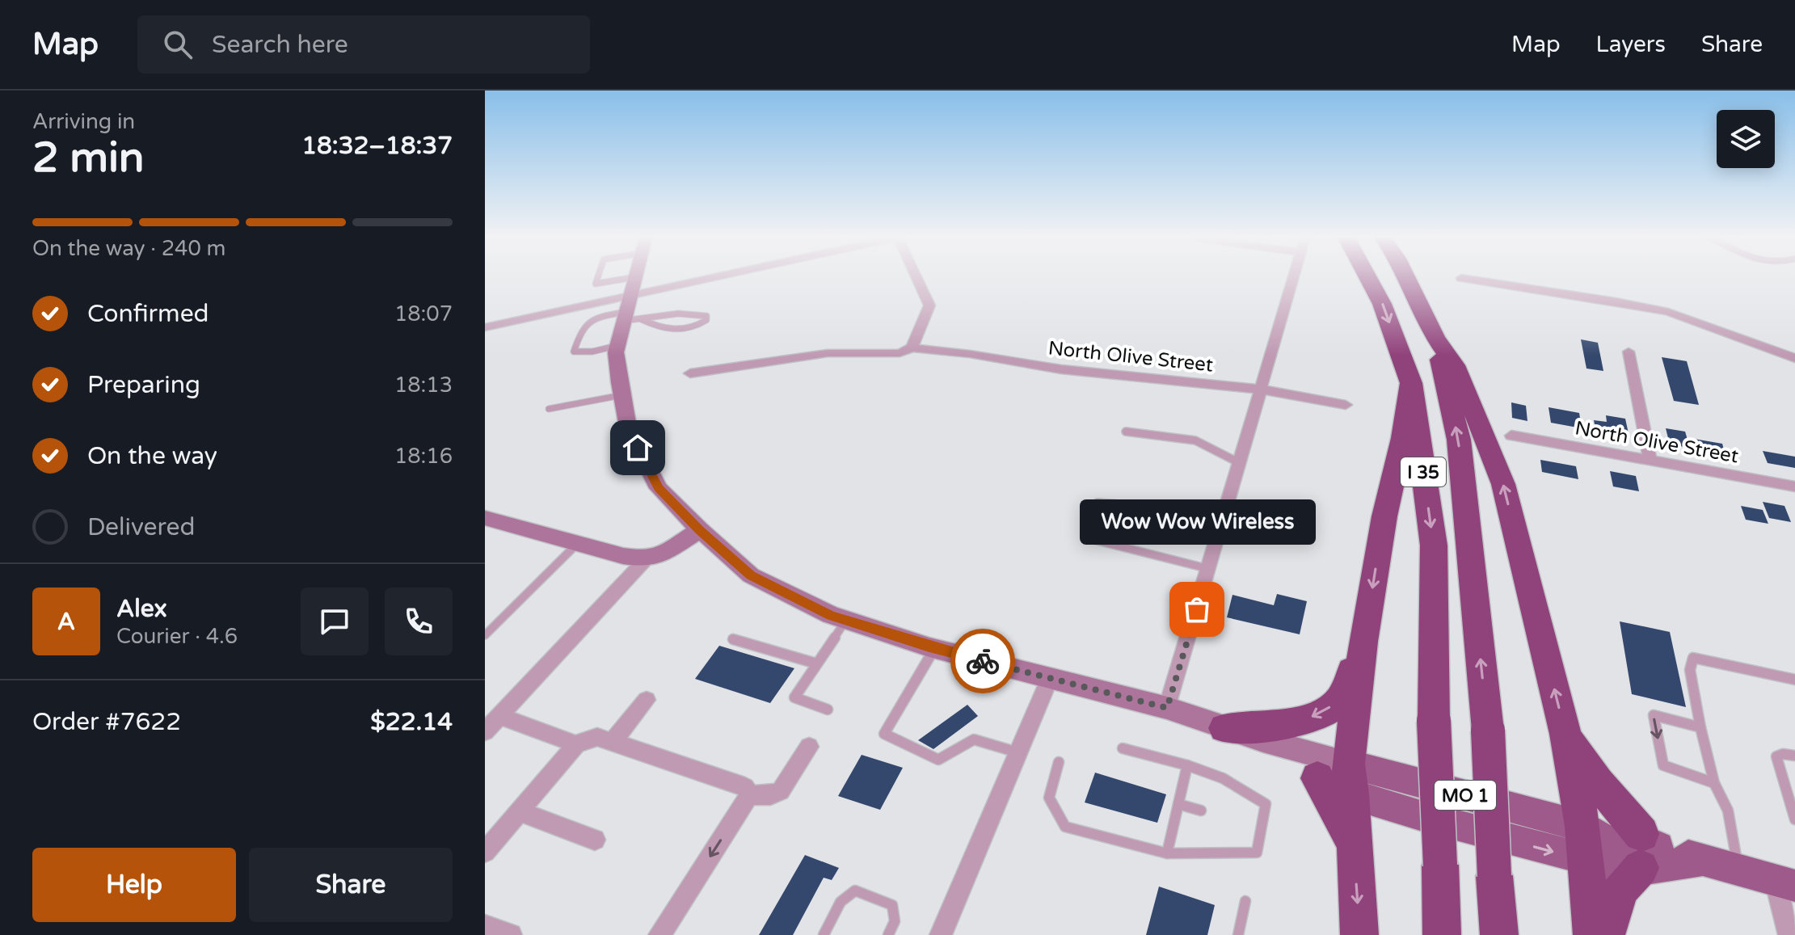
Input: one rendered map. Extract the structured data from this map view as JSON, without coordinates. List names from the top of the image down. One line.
{"streets":{"highway":["I 35"],"main road":["MO 1"],"street":["North Olive Street"]},"places":["Wow Wow Wireless"],"page":{"header":"Map","search":"Search here","nav":["Map","Layers","Share"],"heading":["2 min","Arriving in","18:32–18:37"],"panel":["Alex","Courier · 4.6","Order #7622","$22.14"],"bar":"On the way · 240 m","list":[["Confirmed","18:07"],["Preparing","18:13"],["On the way","18:16"],"Delivered"],"bubble":"Wow Wow Wireless","round":"A","buttons":["Help","Share"]}}
